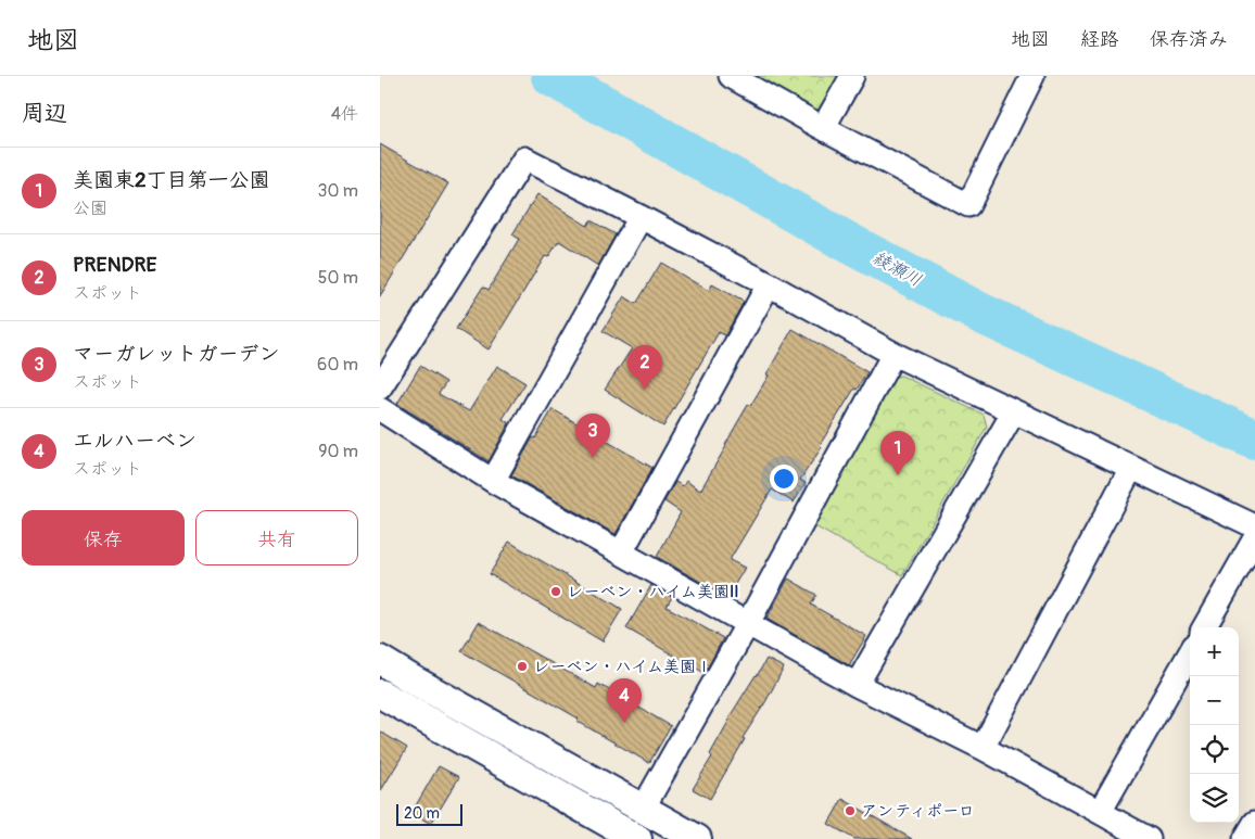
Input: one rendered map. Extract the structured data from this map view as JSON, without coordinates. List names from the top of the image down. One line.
{"water":["綾瀬川"],"places":["レーベン・ハイム美園II","レーベン・ハイム美園Ⅰ","アンティポーロ"],"scale_bar":"20 m","page":{"header":"地図","nav":["地図","経路","保存済み"],"heading":["周辺","4件"],"list":[{"mark":"1","name":"美園東2丁目第一公園","note":"公園","value":"30 m"},{"mark":"2","name":"PRENDRE","note":"スポット","value":"50 m"},{"mark":"3","name":"マーガレットガーデン","note":"スポット","value":"60 m"},{"mark":"4","name":"エルハーベン","note":"スポット","value":"90 m"}],"pins":["2","3","1","4"],"buttons":["保存","共有"],"map_buttons":["+","−"],"scale":"20 m"}}
